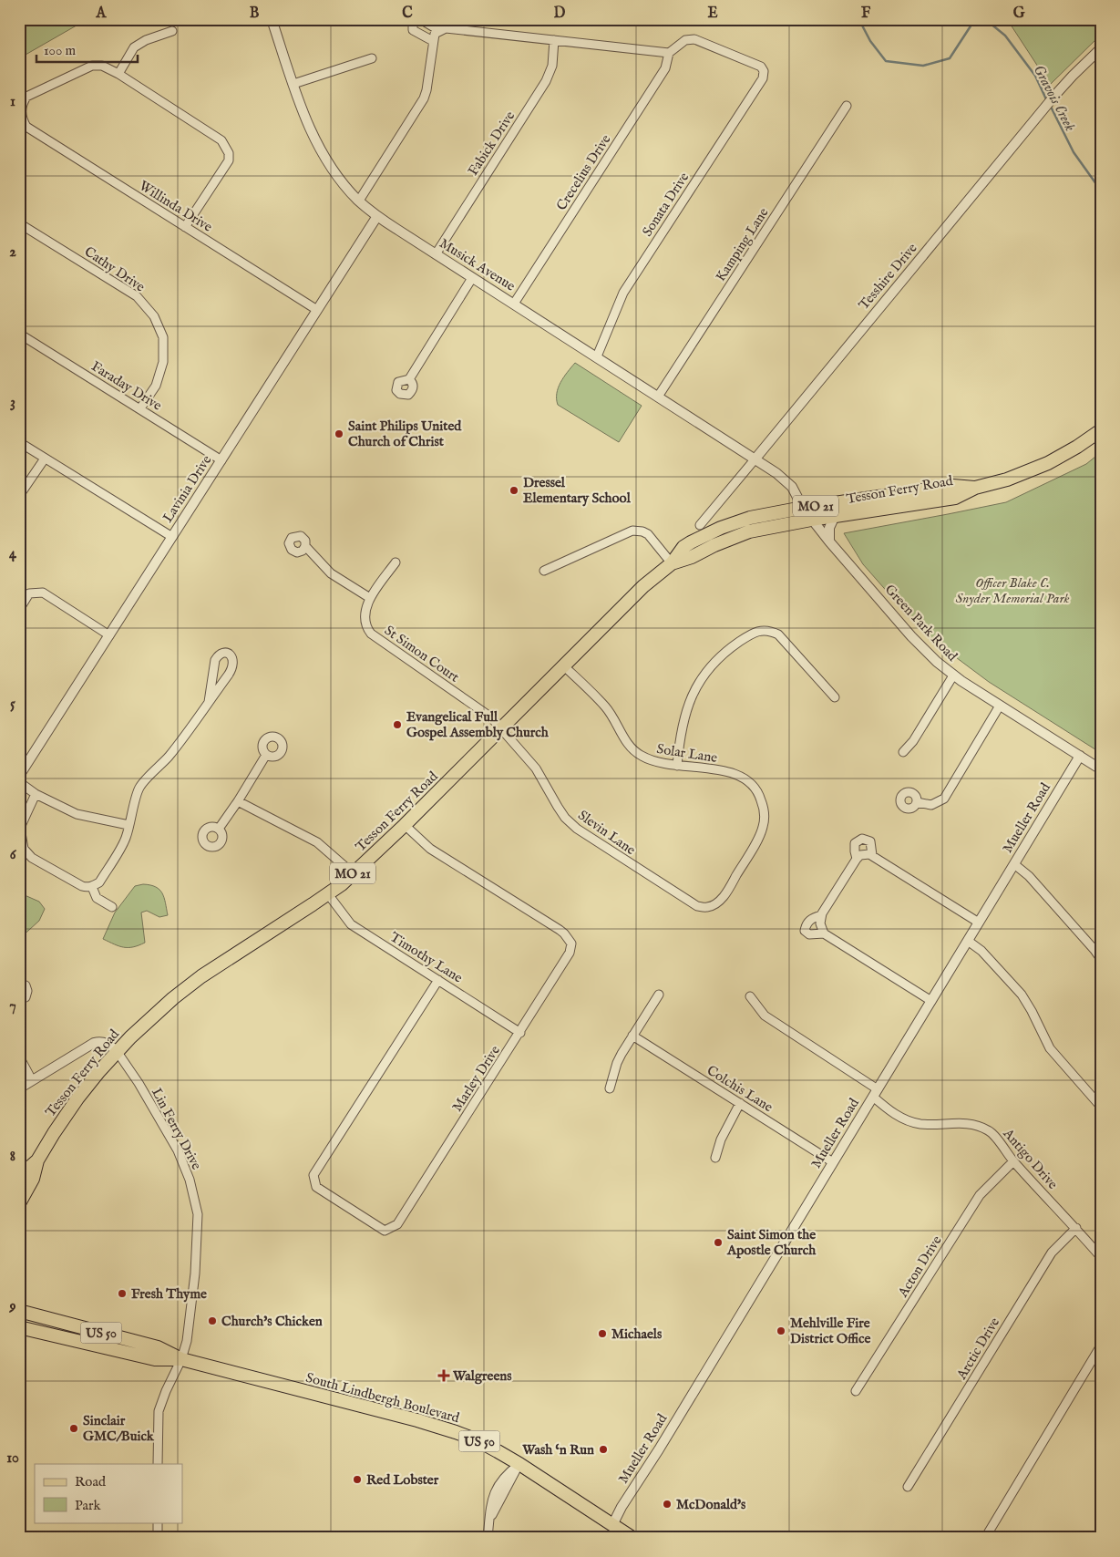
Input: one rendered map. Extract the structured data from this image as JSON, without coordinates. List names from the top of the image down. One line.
{"streets":{"main road":["Tesson Ferry Road","MO 21","US 50","South Lindbergh Boulevard"],"street":["Fabick Drive","Crecelius Drive","Sonata Drive","Willinda Drive","Kamping Lane","Musick Avenue","Cathy Drive","Tesshire Drive","Faraday Drive","Lavinia Drive","Green Park Road","St Simon Court","Solar Lane","Mueller Road","Slevin Lane","Timothy Lane","Marley Drive","Colchis Lane","Lin Ferry Drive","Antigo Drive","Acton Drive","Arctic Drive"]},"crossings":[["Fabick Drive","Musick Avenue"],["Crecelius Drive","Sonata Drive"],["Crecelius Drive","Musick Avenue"],["Sonata Drive","Musick Avenue"],["Willinda Drive","Lavinia Drive"],["Kamping Lane","Musick Avenue"],["Musick Avenue","Tesshire Drive"],["Musick Avenue","Lavinia Drive"],["Musick Avenue","Green Park Road"],["Cathy Drive","Faraday Drive"],["Tesshire Drive","Green Park Road"],["Faraday Drive","Lavinia Drive"],["Tesson Ferry Road","Green Park Road"],["Tesson Ferry Road","St Simon Court"],["Tesson Ferry Road","Solar Lane"],["Tesson Ferry Road","Slevin Lane"],["Tesson Ferry Road","Timothy Lane"],["Tesson Ferry Road","Marley Drive"],["Tesson Ferry Road","Lin Ferry Drive"],["Green Park Road","Mueller Road"],["St Simon Court","Slevin Lane"],["Solar Lane","Slevin Lane"],["Mueller Road","Colchis Lane"],["Mueller Road","Antigo Drive"],["Mueller Road","South Lindbergh Boulevard"],["Timothy Lane","Marley Drive"],["Lin Ferry Drive","South Lindbergh Boulevard"],["Antigo Drive","Acton Drive"],["Antigo Drive","Arctic Drive"]],"water":["Gravois Creek"],"parks":["Officer Blake C. Snyder Memorial Park"],"places":{"other":["Saint Philips United Church of Christ","Dressel Elementary School","Evangelical Full Gospel Assembly Church","Saint Simon the Apostle Church","Fresh Thyme","Church's Chicken","Mehlville Fire District Office","Michaels","Sinclair GMC/Buick","Wash ‘n Run","Red Lobster","McDonald's"],"health":["Walgreens"]},"legend":["Road","Park"],"scale_bar":"100 m","grid":{"columns":["A","B","C","D","E","F","G"],"rows":["1","2","3","4","5","6","7","8","9","10"]}}
